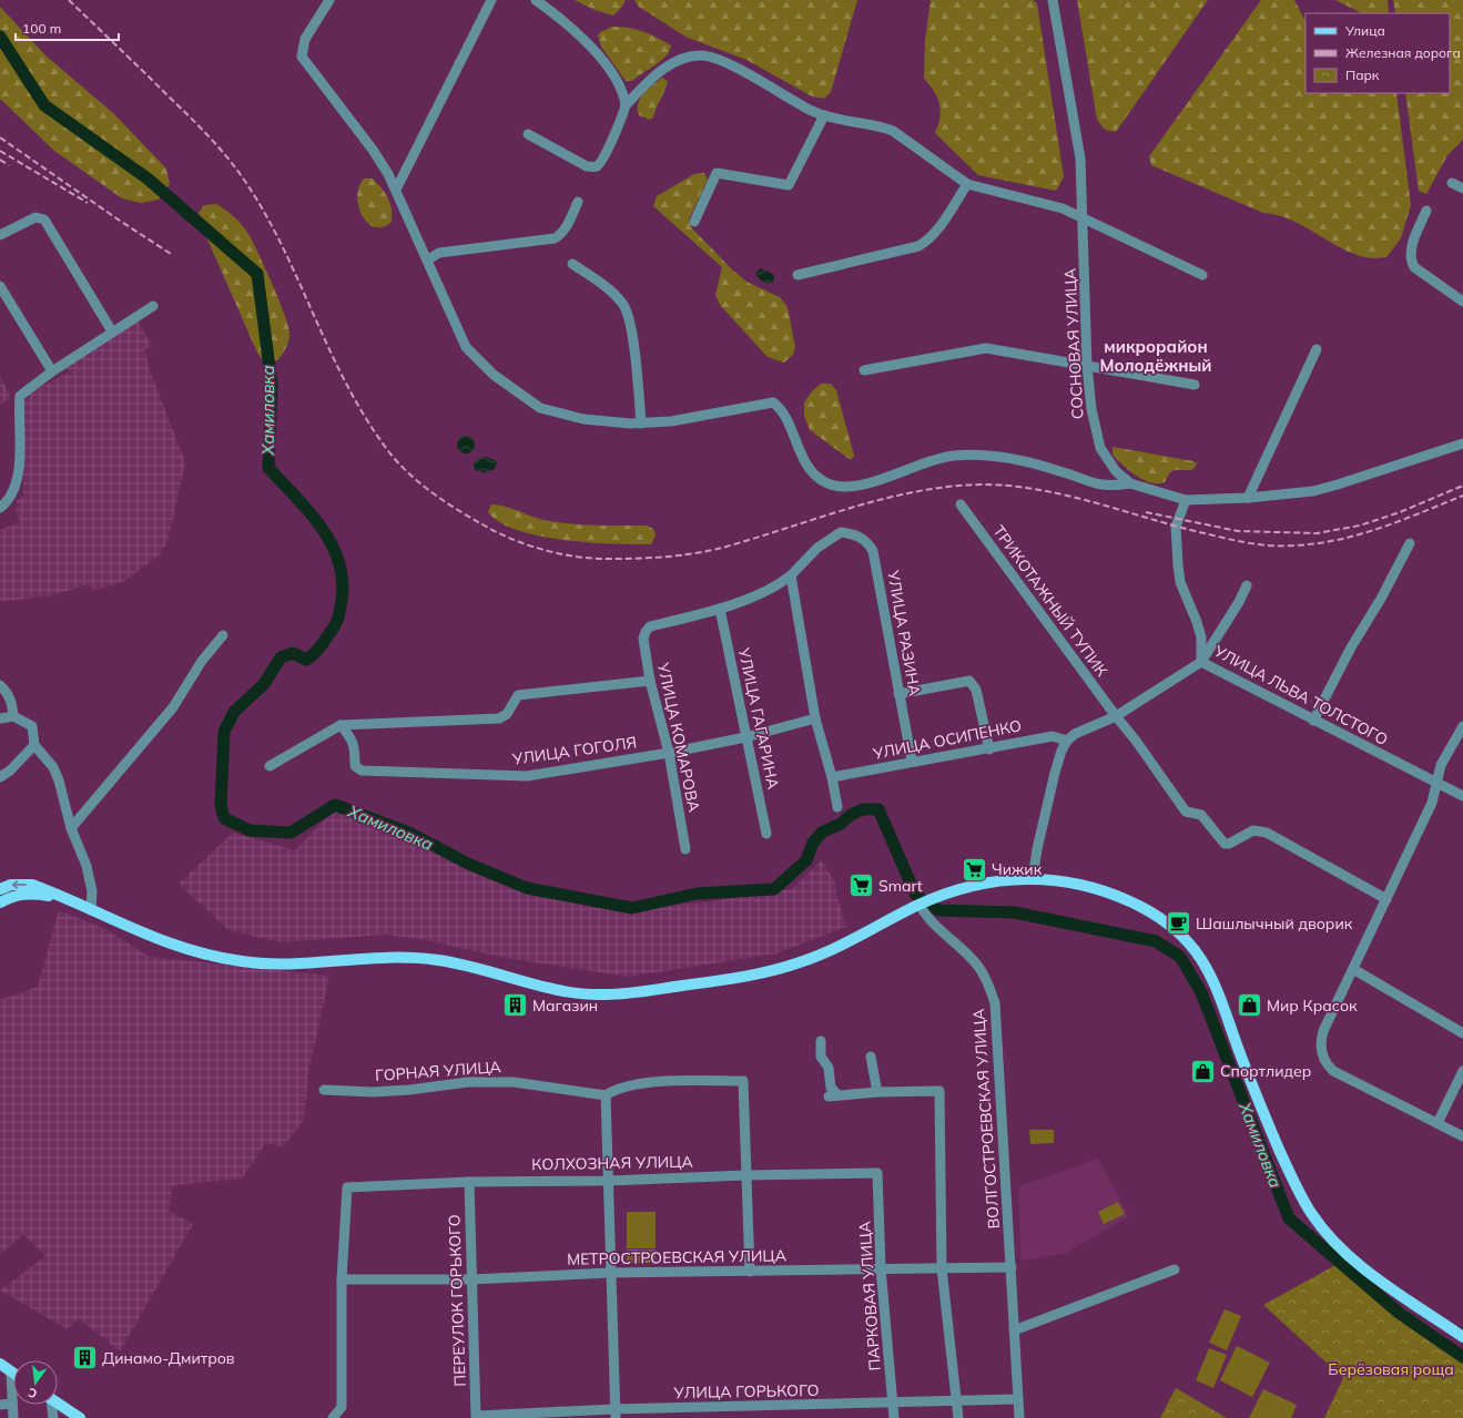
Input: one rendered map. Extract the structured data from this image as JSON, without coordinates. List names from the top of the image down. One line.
{"streets":{"street":["СОСНОВАЯ УЛИЦА","ТРИКОТАЖНЫЙ ТУПИК","УЛИЦА РАЗИНА","УЛИЦА ЛЬВА ТОЛСТОГО","УЛИЦА ГАГАРИНА","УЛИЦА КОМАРОВА","УЛИЦА ОСИПЕНКО","УЛИЦА ГОГОЛЯ","ГОРНАЯ УЛИЦА","ВОЛГОСТРОЕВСКАЯ УЛИЦА","КОЛХОЗНАЯ УЛИЦА","МЕТРОСТРОЕВСКАЯ УЛИЦА","ПАРКОВАЯ УЛИЦА","ПЕРЕУЛОК ГОРЬКОГО","УЛИЦА ГОРЬКОГО"]},"crossings":[["СОСНОВАЯ УЛИЦА","УЛИЦА ЛЬВА ТОЛСТОГО"],["УЛИЦА РАЗИНА","УЛИЦА ОСИПЕНКО"],["УЛИЦА ГАГАРИНА","УЛИЦА КОМАРОВА"],["УЛИЦА ГАГАРИНА","УЛИЦА ГОГОЛЯ"],["УЛИЦА КОМАРОВА","УЛИЦА ГОГОЛЯ"],["ВОЛГОСТРОЕВСКАЯ УЛИЦА","МЕТРОСТРОЕВСКАЯ УЛИЦА"],["ВОЛГОСТРОЕВСКАЯ УЛИЦА","УЛИЦА ГОРЬКОГО"],["КОЛХОЗНАЯ УЛИЦА","МЕТРОСТРОЕВСКАЯ УЛИЦА"],["КОЛХОЗНАЯ УЛИЦА","ПАРКОВАЯ УЛИЦА"],["КОЛХОЗНАЯ УЛИЦА","ПЕРЕУЛОК ГОРЬКОГО"],["МЕТРОСТРОЕВСКАЯ УЛИЦА","ПАРКОВАЯ УЛИЦА"],["МЕТРОСТРОЕВСКАЯ УЛИЦА","ПЕРЕУЛОК ГОРЬКОГО"],["ПАРКОВАЯ УЛИЦА","УЛИЦА ГОРЬКОГО"],["ПЕРЕУЛОК ГОРЬКОГО","УЛИЦА ГОРЬКОГО"]],"districts":["микрорайон Молодёжный"],"water":["Хамиловка"],"parks":["Берёзовая роща"],"places":{"supermarket":["Чижик","Smart"],"cafe":["Шашлычный дворик"],"building":["Магазин","Динамо-Дмитров"],"shop":["Мир Красок","Спортлидер"]},"legend":["Улица","Железная дорога","Парк"],"scale_bar":"100 m","north":"bottom"}
